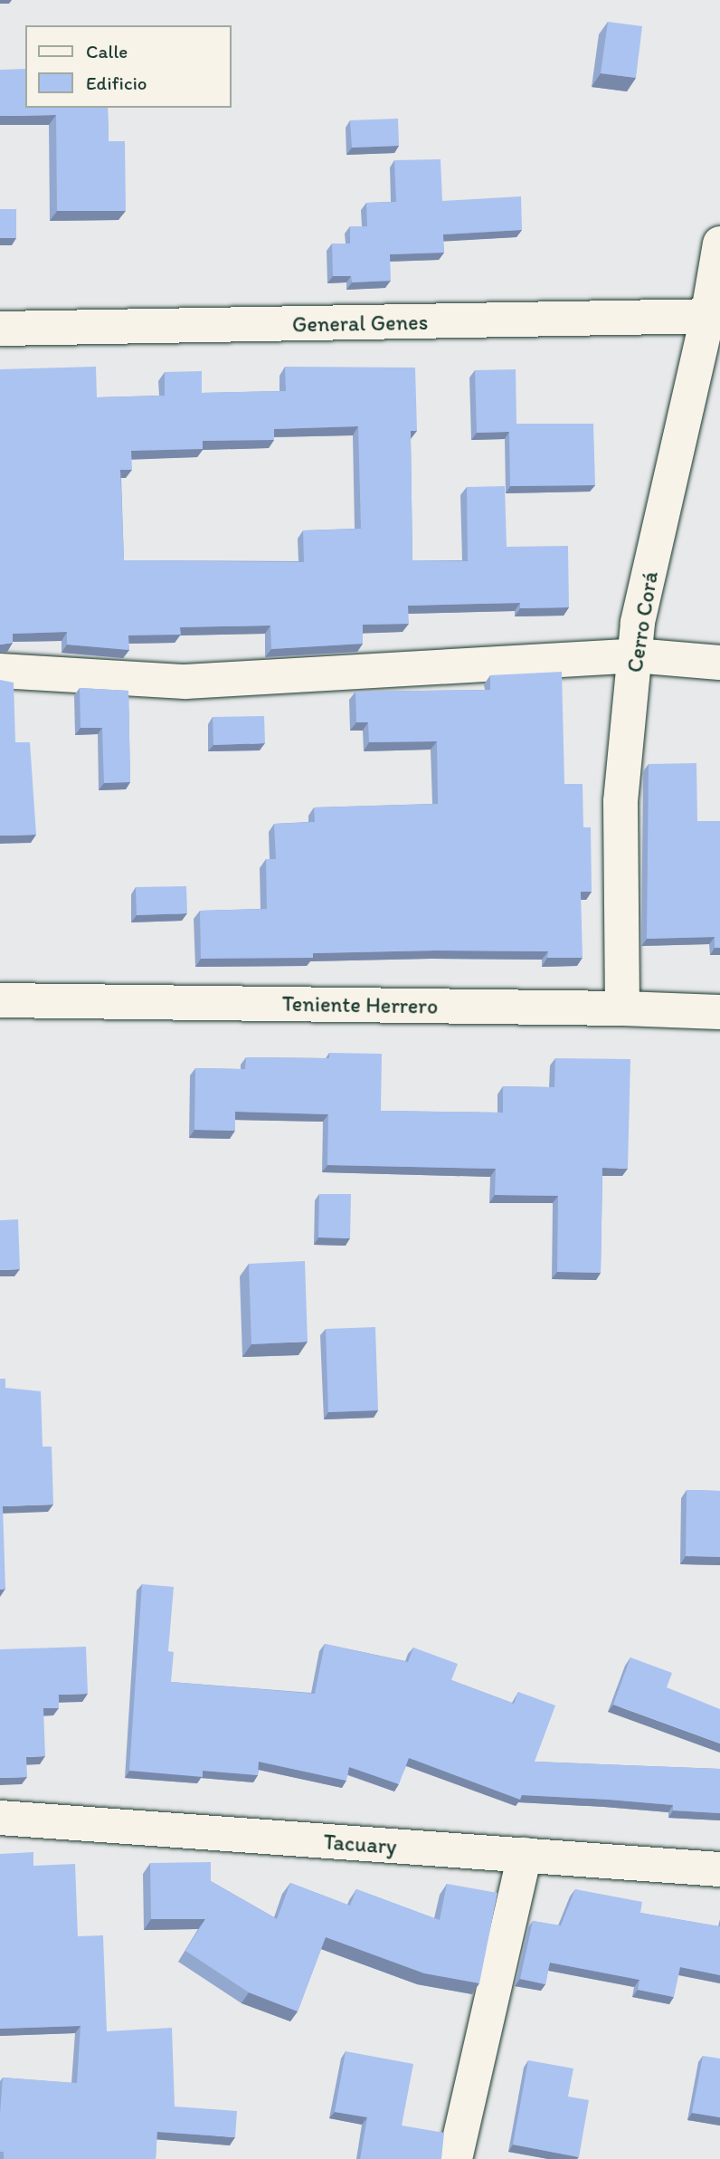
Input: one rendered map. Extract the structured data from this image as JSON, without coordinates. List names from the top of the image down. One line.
{"streets":{"street":["General Genes","Cerro Corá","Teniente Herrero","Tacuary"]},"crossings":[["General Genes","Cerro Corá"],["Cerro Corá","Teniente Herrero"]],"legend":["Calle","Edificio"]}
